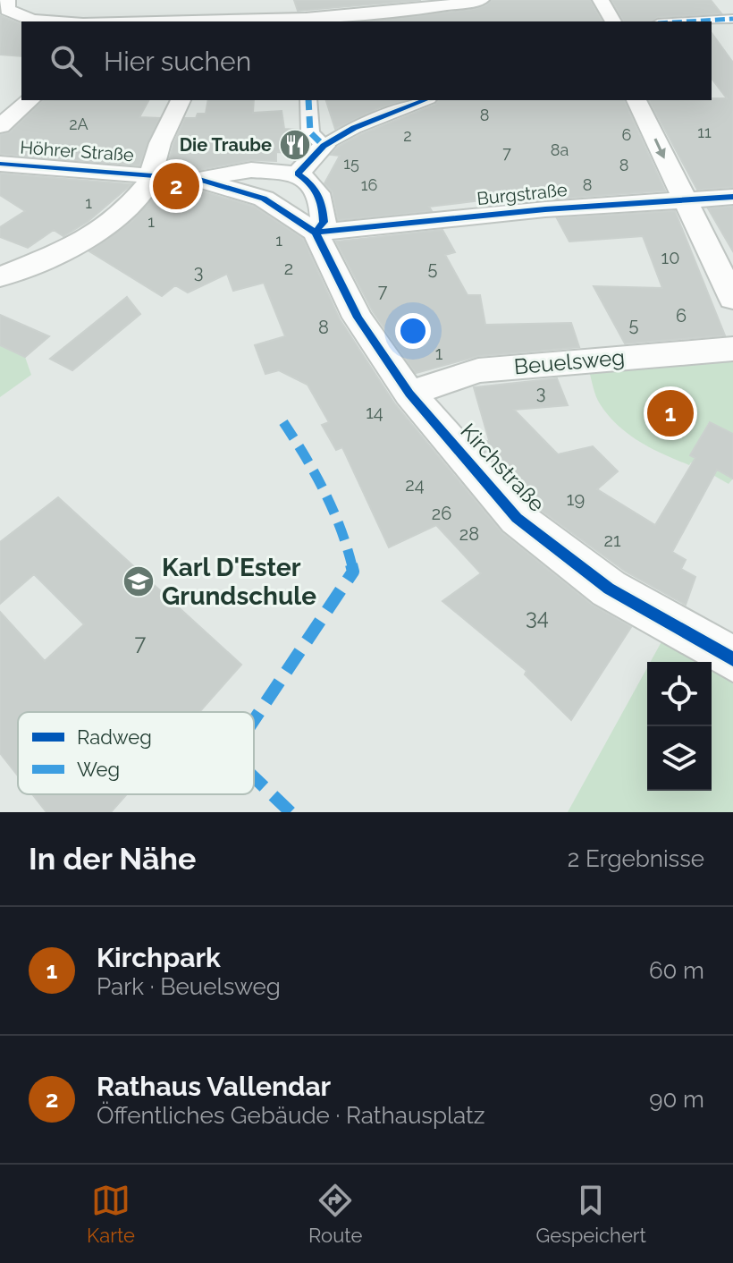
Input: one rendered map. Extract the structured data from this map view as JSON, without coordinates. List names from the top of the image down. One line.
{"streets":{"street":["Höhrer Straße","Burgstraße","Beuelsweg","Kirchstraße"]},"crossings":[["Burgstraße","Kirchstraße"],["Beuelsweg","Kirchstraße"]],"places":{"restaurant":["Die Traube"],"school or university":["Karl D'Ester Grundschule"]},"house_numbers":["8","2A","11","6","2","8a","7","15","8","16","8","1","1","1","10","2","5","3","7","6","5","8","1","3","14","24","19","26","28","21","34","7"],"legend":["Radweg","Weg"],"page":{"search":"Hier suchen","pins":["2","1"],"heading":["In der Nähe","2 Ergebnisse"],"list":[{"mark":"1","name":"Kirchpark","note":"Park · Beuelsweg","value":"60 m"},{"mark":"2","name":"Rathaus Vallendar","note":"Öffentliches Gebäude · Rathausplatz","value":"90 m"}],"nav":["Karte","Route","Gespeichert"]}}
